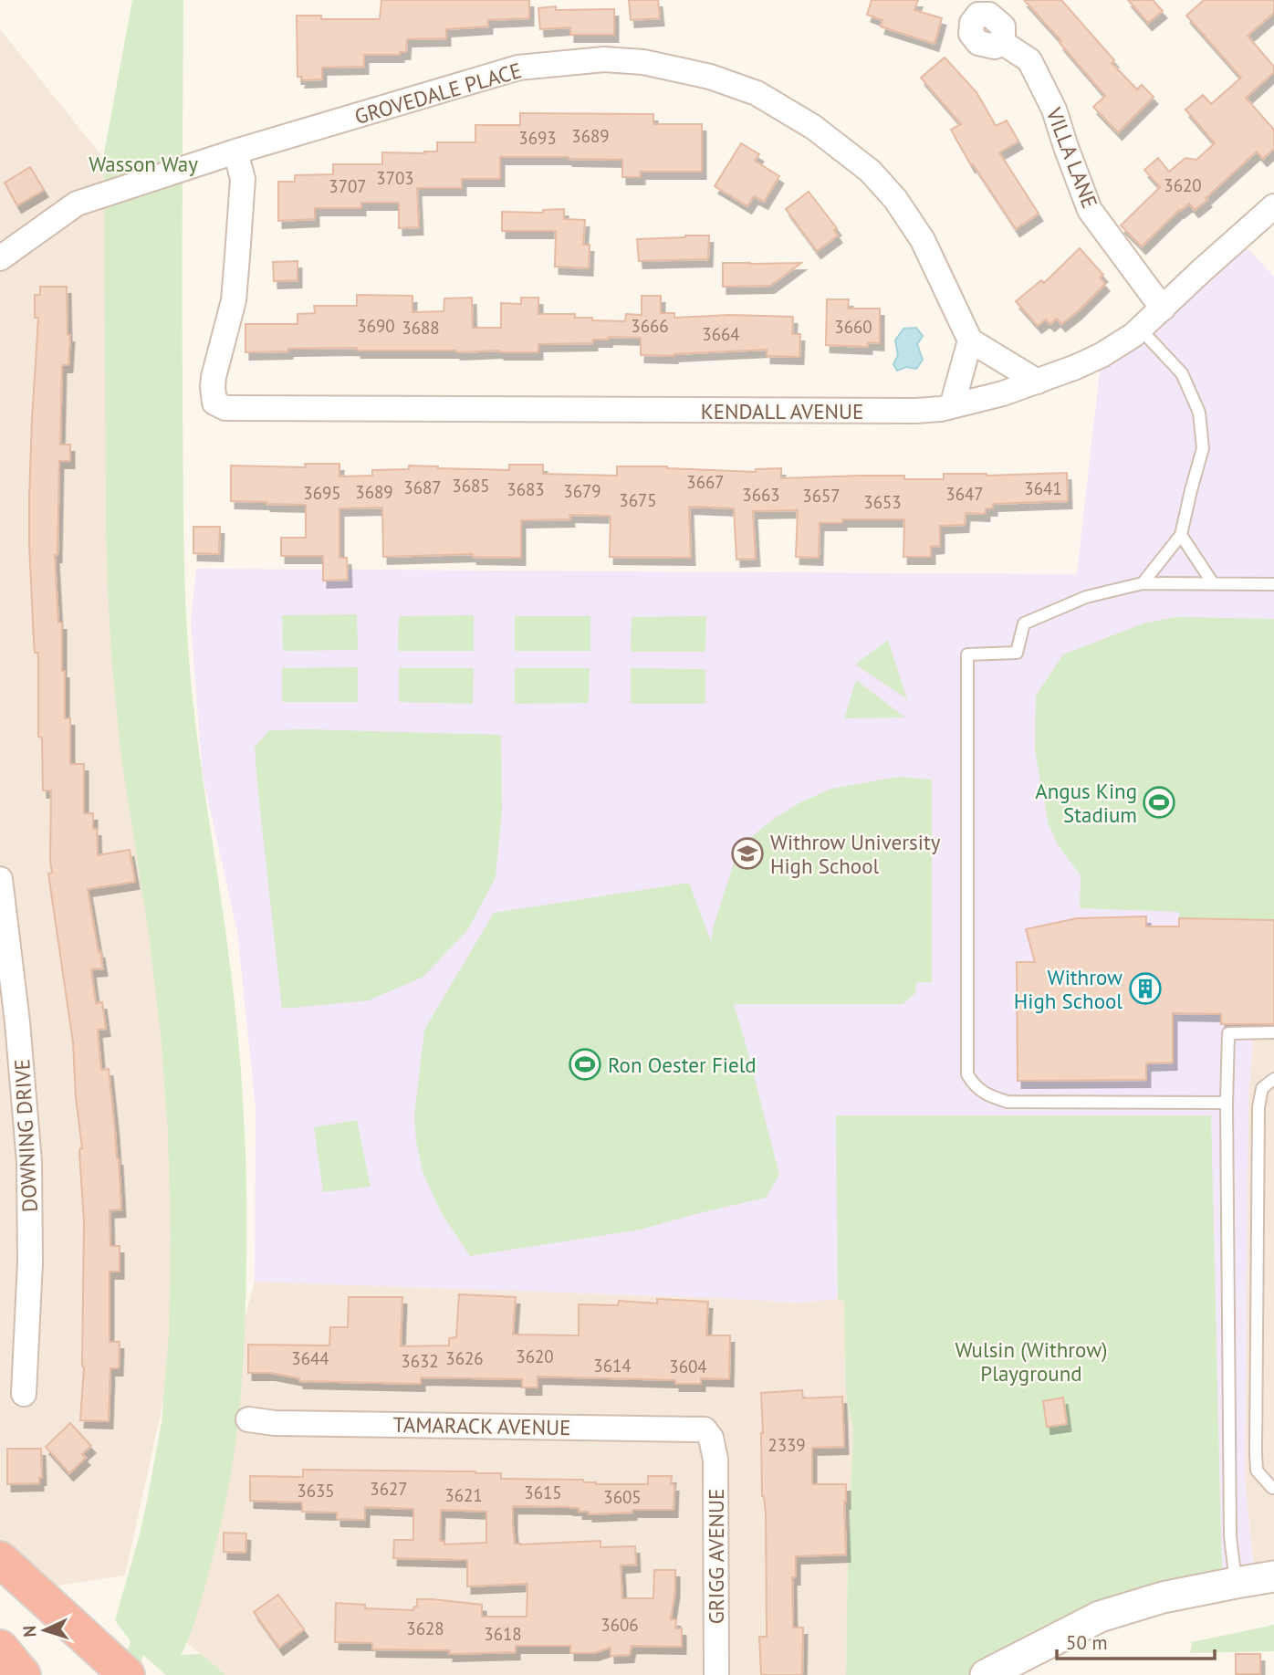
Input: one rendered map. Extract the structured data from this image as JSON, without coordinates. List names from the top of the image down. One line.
{"streets":{"street":["GROVEDALE PLACE","VILLA LANE","KENDALL AVENUE","DOWNING DRIVE","TAMARACK AVENUE","GRIGG AVENUE"]},"crossings":[["GROVEDALE PLACE","KENDALL AVENUE"],["VILLA LANE","KENDALL AVENUE"],["TAMARACK AVENUE","GRIGG AVENUE"]],"parks":["Wasson Way","Wulsin (Withrow) Playground"],"places":{"sports":["Angus King Stadium","Ron Oester Field"],"school or university":["Withrow University High School"],"building":["Withrow High School"]},"house_numbers":["3689","3693","3703","3620","3707","3690","3666","3660","3688","3664","3667","3685","3687","3641","3683","3679","3689","3695","3647","3663","3657","3675","3653","3620","3644","3626","3632","3614","3604","2339","3627","3635","3615","3621","3605","3606","3628","3618"],"scale_bar":"50 m","north":"left"}
